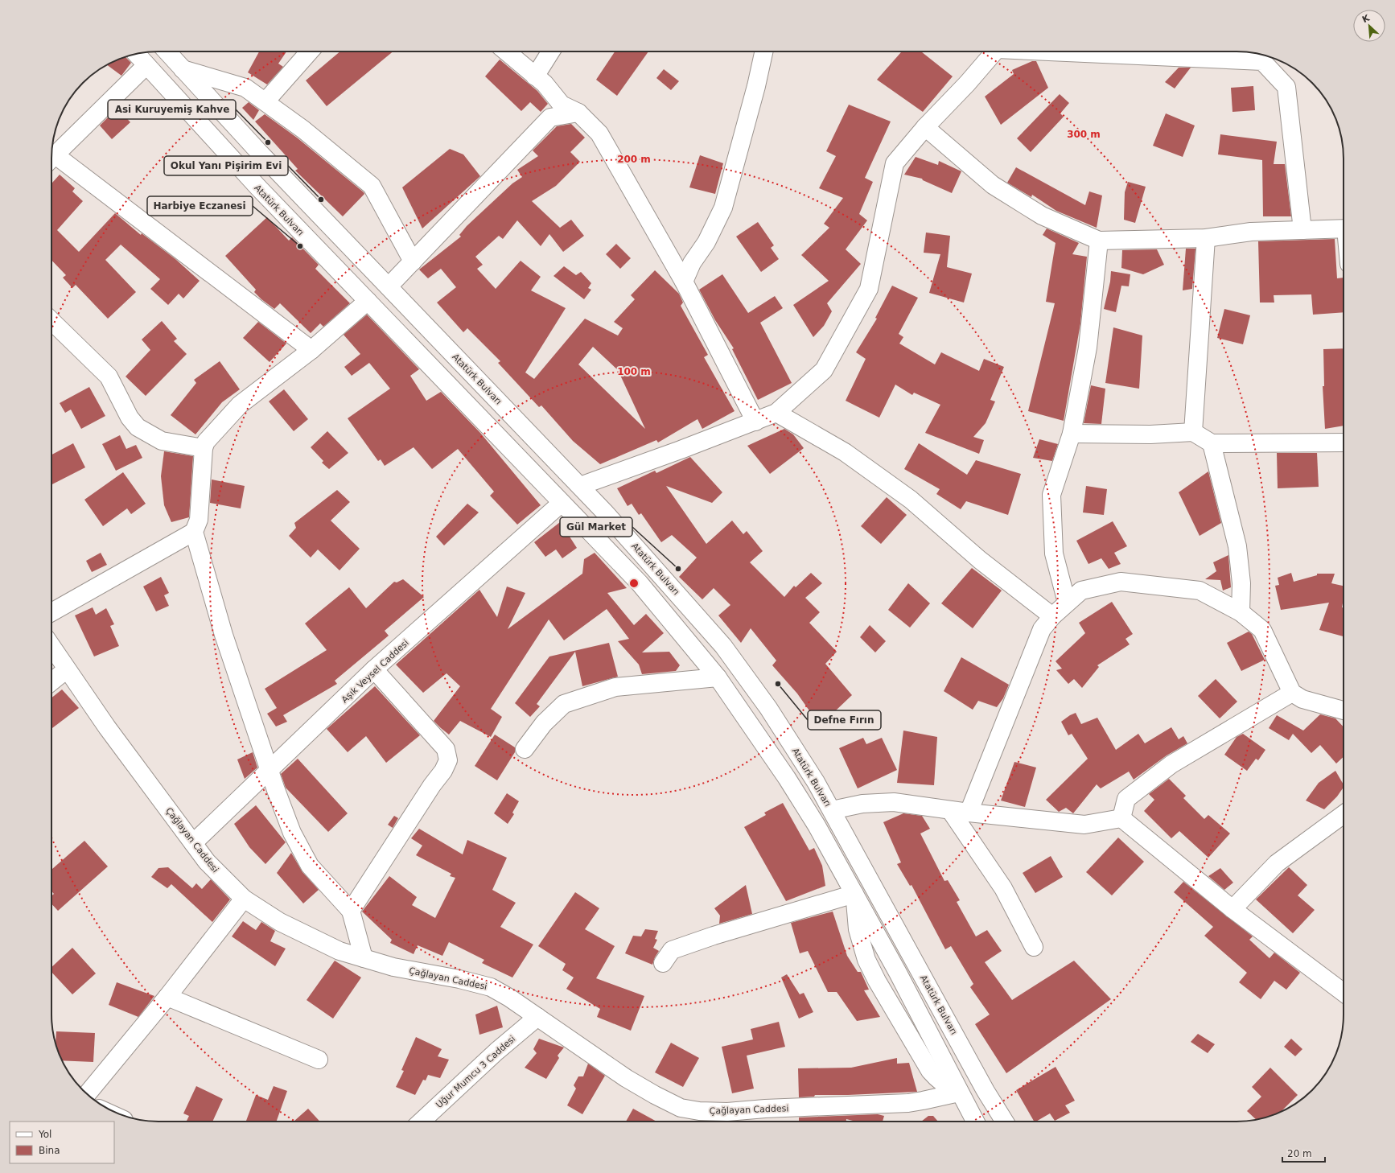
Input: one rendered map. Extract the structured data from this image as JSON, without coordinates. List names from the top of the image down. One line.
{"streets":{"main road":["Atatürk Bulvarı","Aşık Veysel Caddesi","Çağlayan Caddesi","Uğur Mumcu 3 Caddesi"]},"crossings":[["Atatürk Bulvarı","Aşık Veysel Caddesi"],["Atatürk Bulvarı","Çağlayan Caddesi"],["Aşık Veysel Caddesi","Çağlayan Caddesi"],["Çağlayan Caddesi","Uğur Mumcu 3 Caddesi"]],"places":["Asi Kuruyemiş Kahve","Okul Yanı Pişirim Evi","Harbiye Eczanesi","Gül Market","Defne Fırın"],"legend":["Yol","Bina"],"scale_bar":"20 m","north":"top left","rings":["300 m","200 m","100 m"]}
